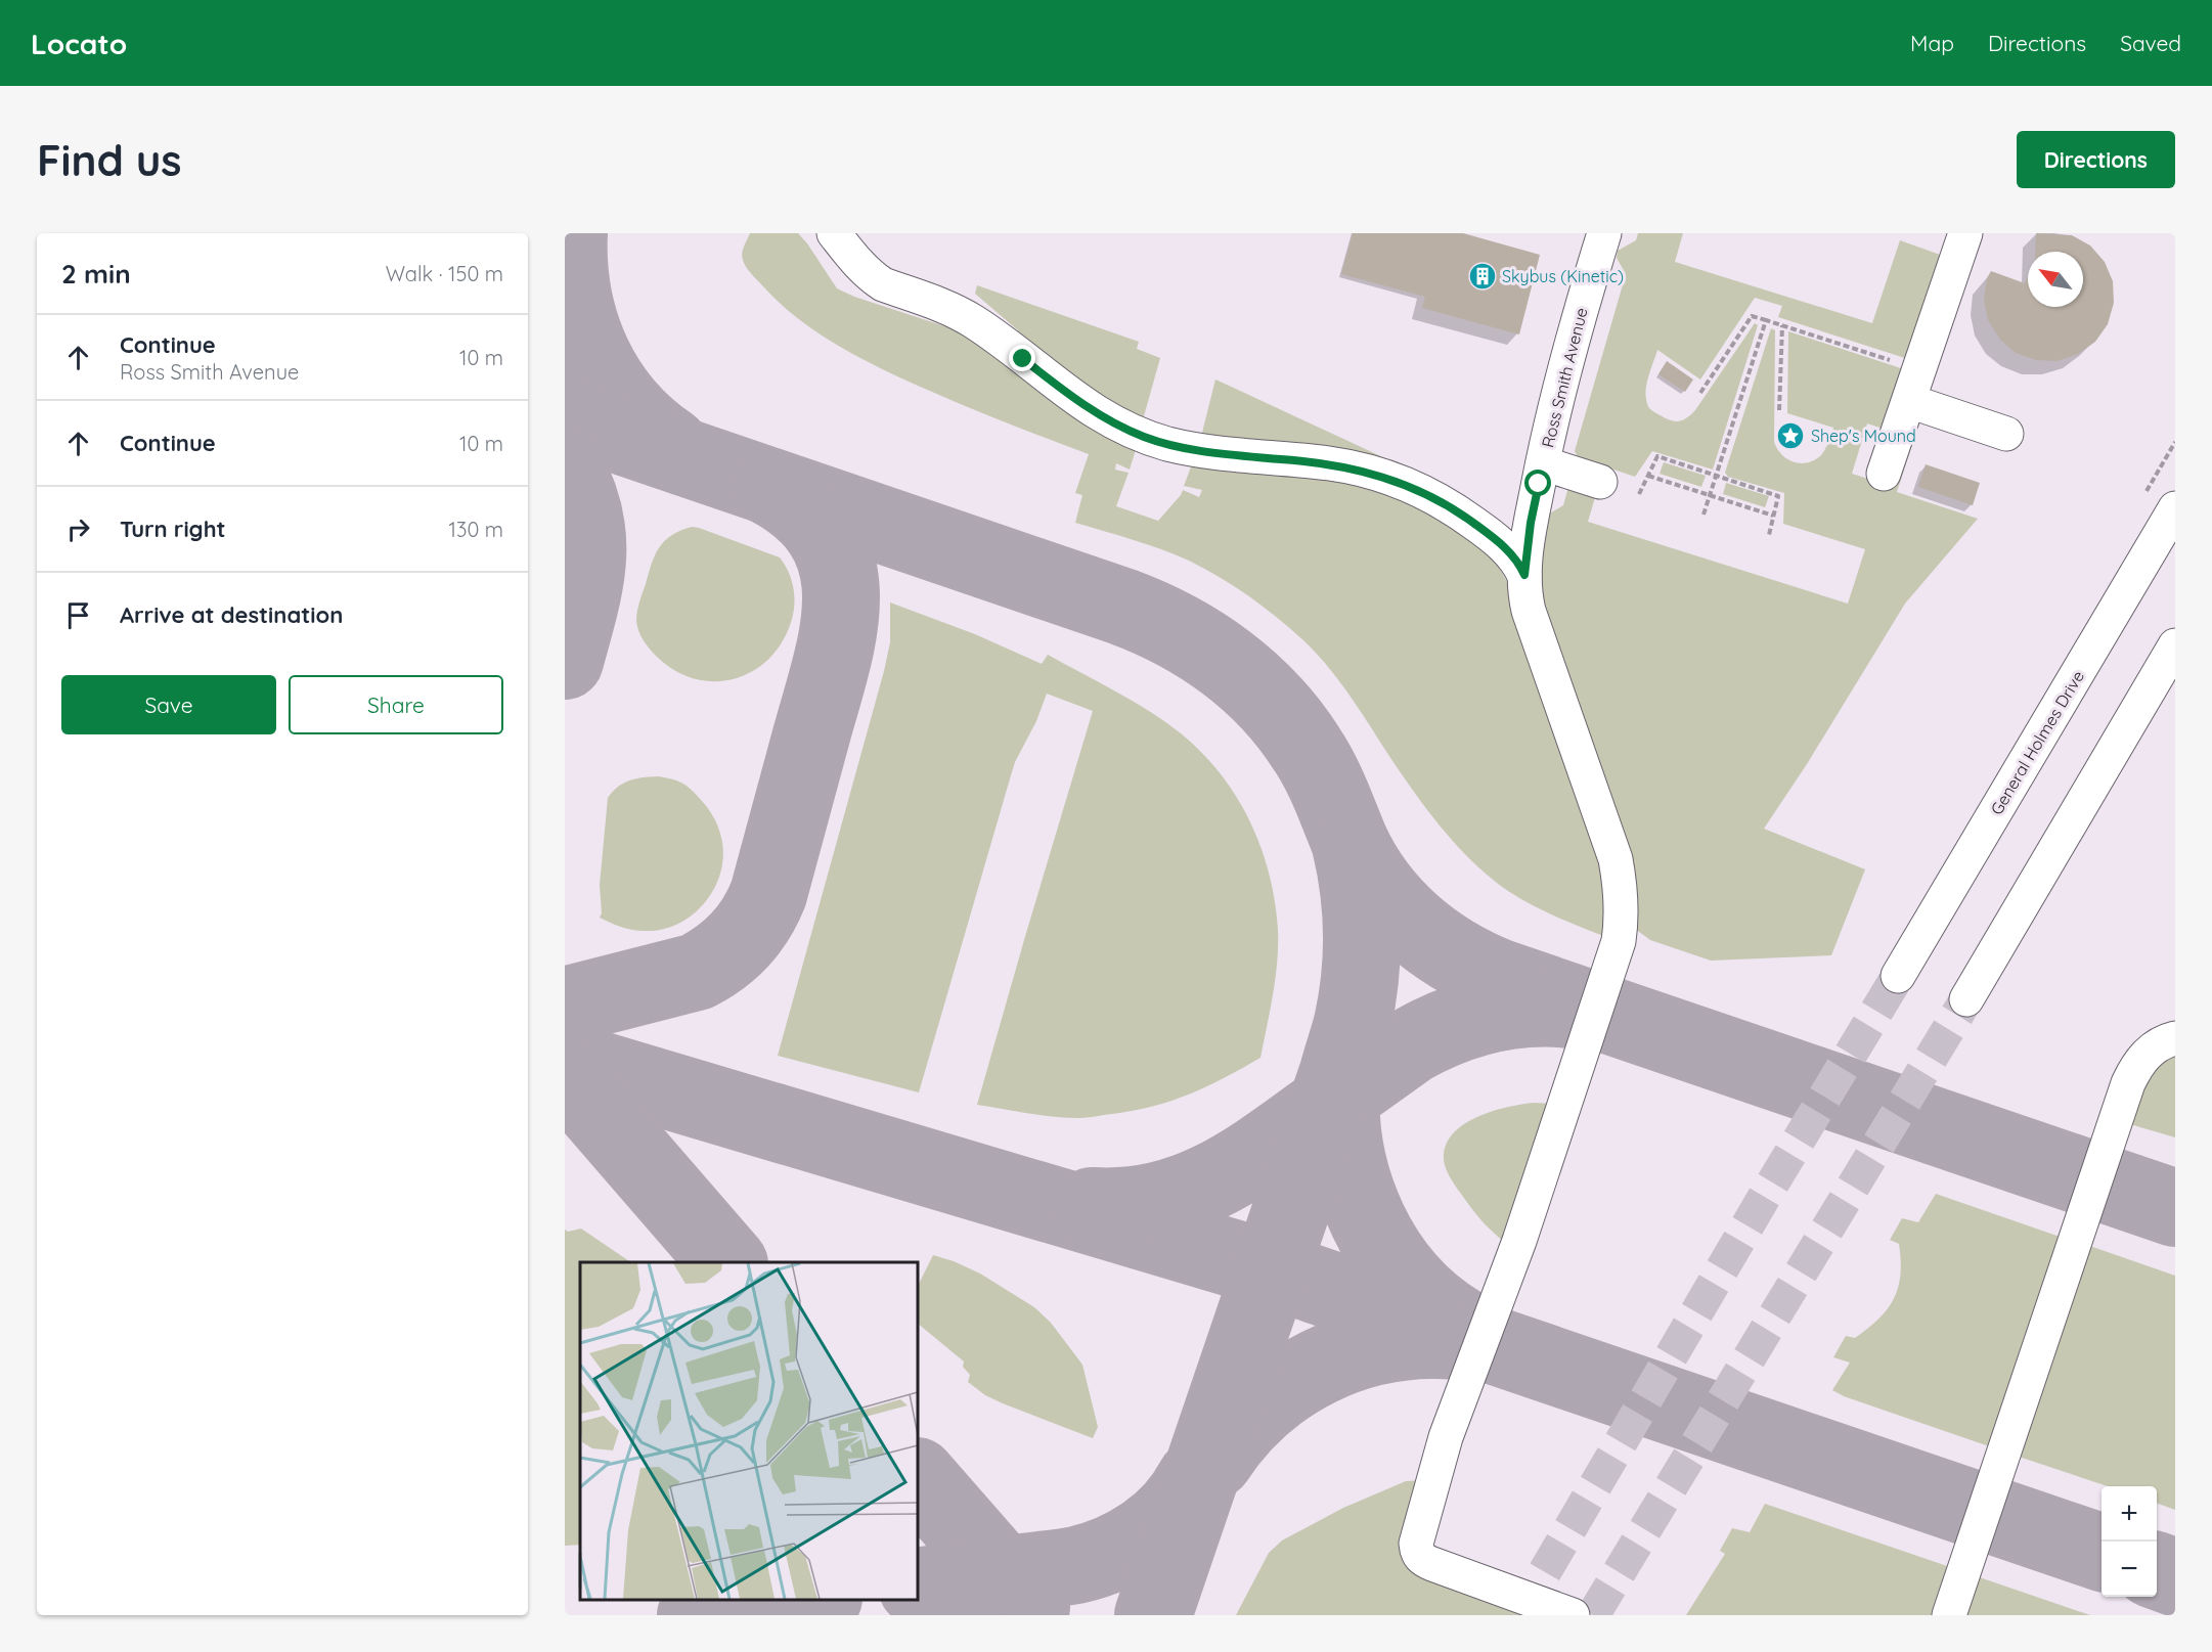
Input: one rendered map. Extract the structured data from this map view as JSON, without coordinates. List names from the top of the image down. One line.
{"streets":{"main road":["Ross Smith Avenue","General Holmes Drive"]},"places":{"building":["Skybus (Kinetic)"],"place":["Shep's Mound"]},"north":"top left","page":{"header":"Locato","nav":["Map","Directions","Saved"],"buttons":["Directions",["Save","Share"]],"title":"Find us","heading":["2 min","Walk · 150 m"],"list":[["Continue","Ross Smith Avenue","10 m"],["Continue","10 m"],["Turn right","130 m"],"Arrive at destination"],"map_buttons":["+","−"]}}
